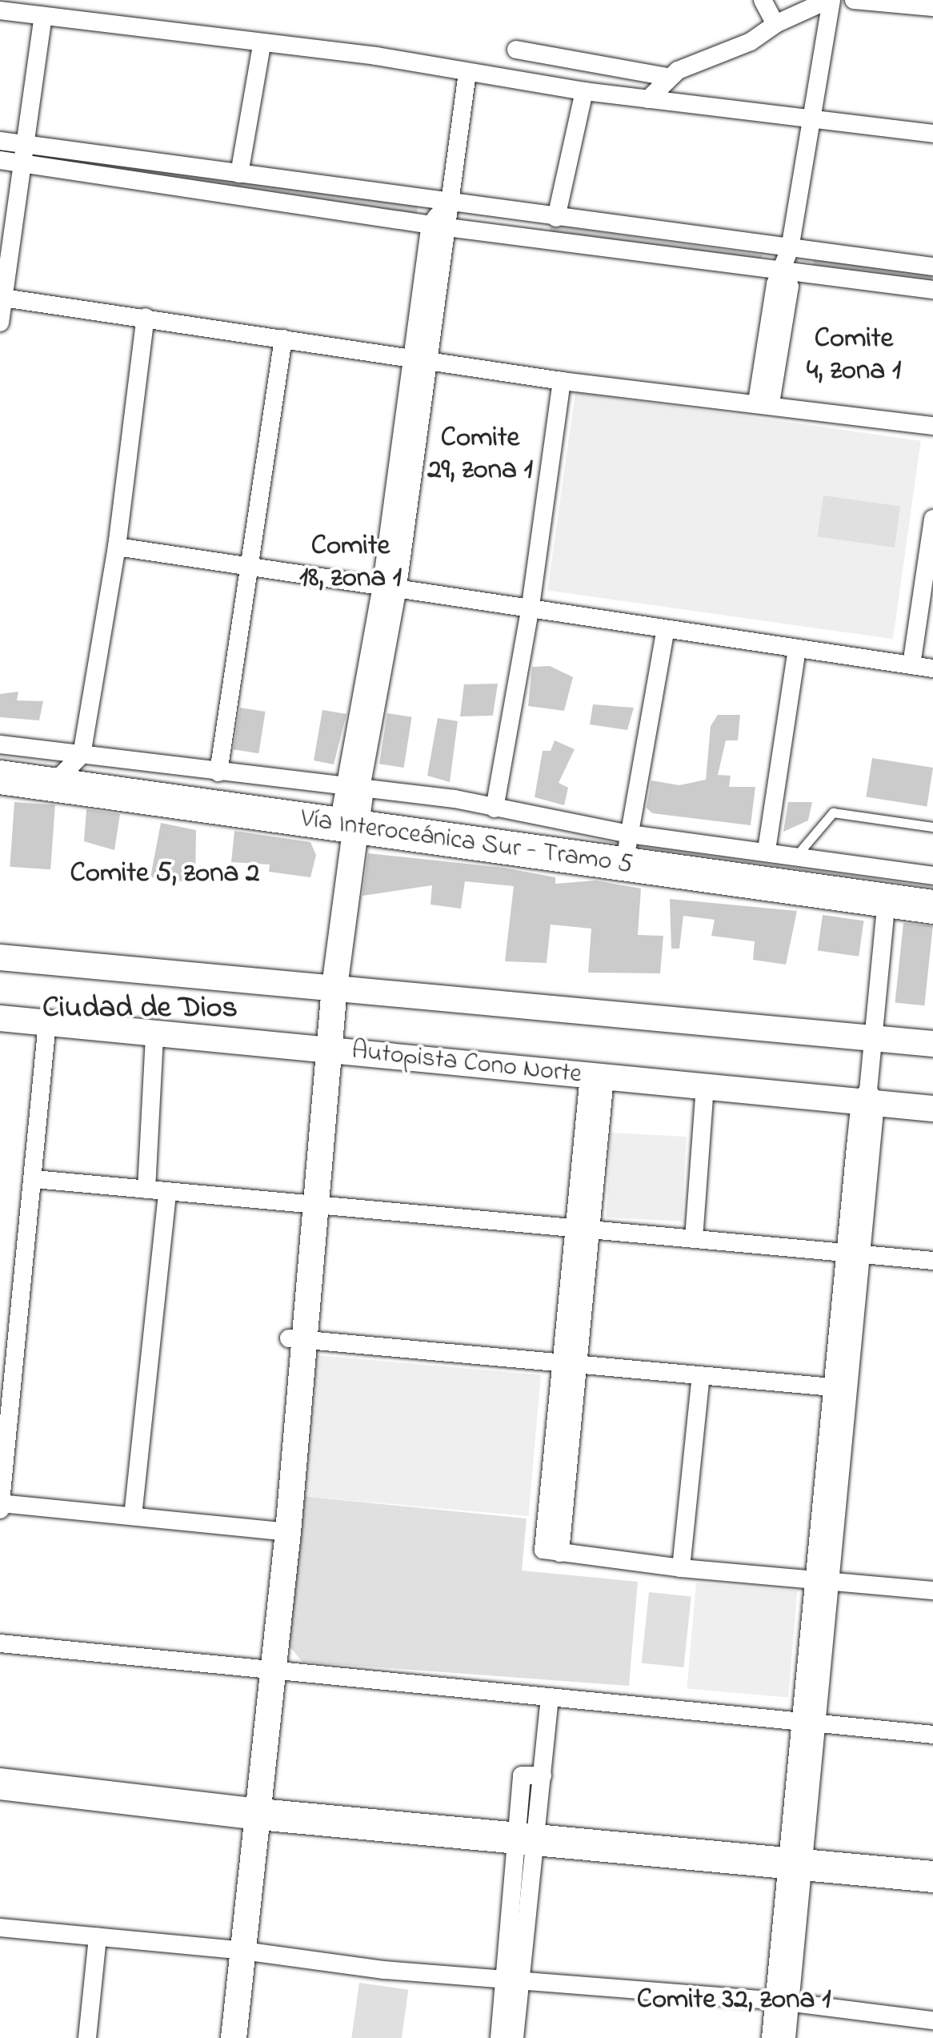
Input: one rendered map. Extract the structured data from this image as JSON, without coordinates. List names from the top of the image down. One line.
{"streets":{"highway":["Vía Interoceánica Sur - Tramo 5"],"main road":["Autopista Cono Norte"]},"districts":["Comite 4, zona 1","Comite 29, zona 1","Comite 18, zona 1","Comite 5, zona 2","Ciudad de Dios","Comite 32, zona 1"]}
